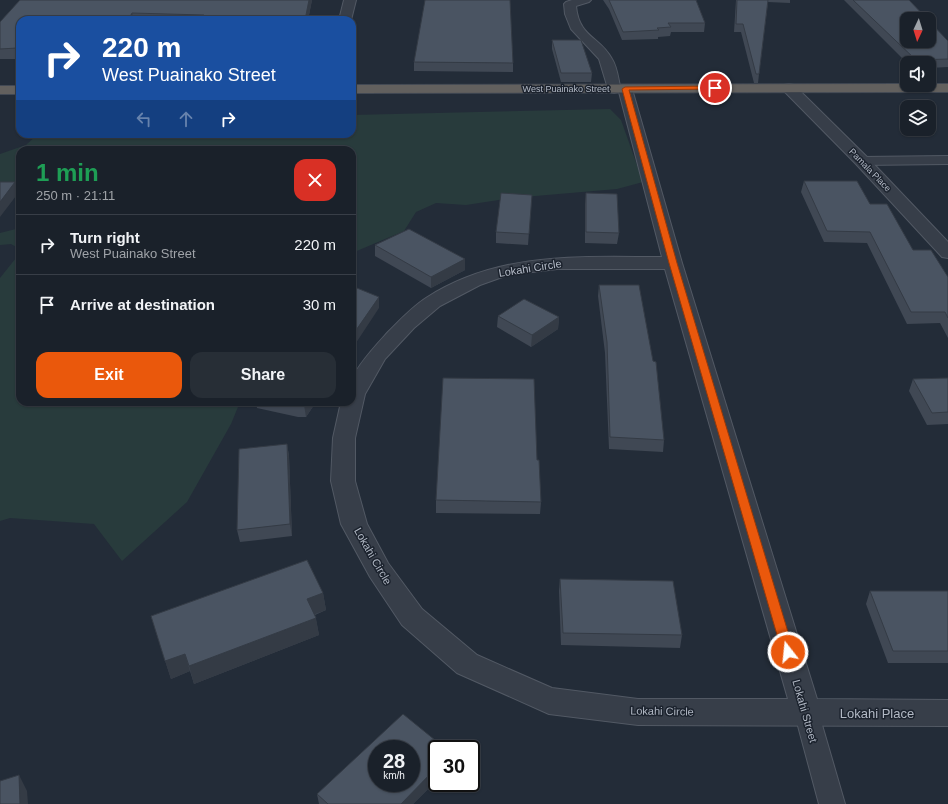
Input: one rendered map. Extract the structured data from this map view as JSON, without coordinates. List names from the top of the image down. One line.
{"streets":{"highway":["West Puainako Street"],"street":["Pamala Place","Lokahi Circle","Lokahi Street","Lokahi Place"]},"crossings":[["West Puainako Street","Pamala Place"],["West Puainako Street","Lokahi Street"],["Lokahi Circle","Lokahi Street"],["Lokahi Circle","Lokahi Place"],["Lokahi Street","Lokahi Place"]],"north":"bottom","page":{"turn":["220 m","West Puainako Street"],"heading":["1 min","250 m · 21:11"],"list":[{"name":"Turn right","note":"West Puainako Street","value":"220 m"},{"name":"Arrive at destination","value":"30 m"}],"buttons":["Exit","Share"],"speed":"28 km/h","limit":"30"}}
